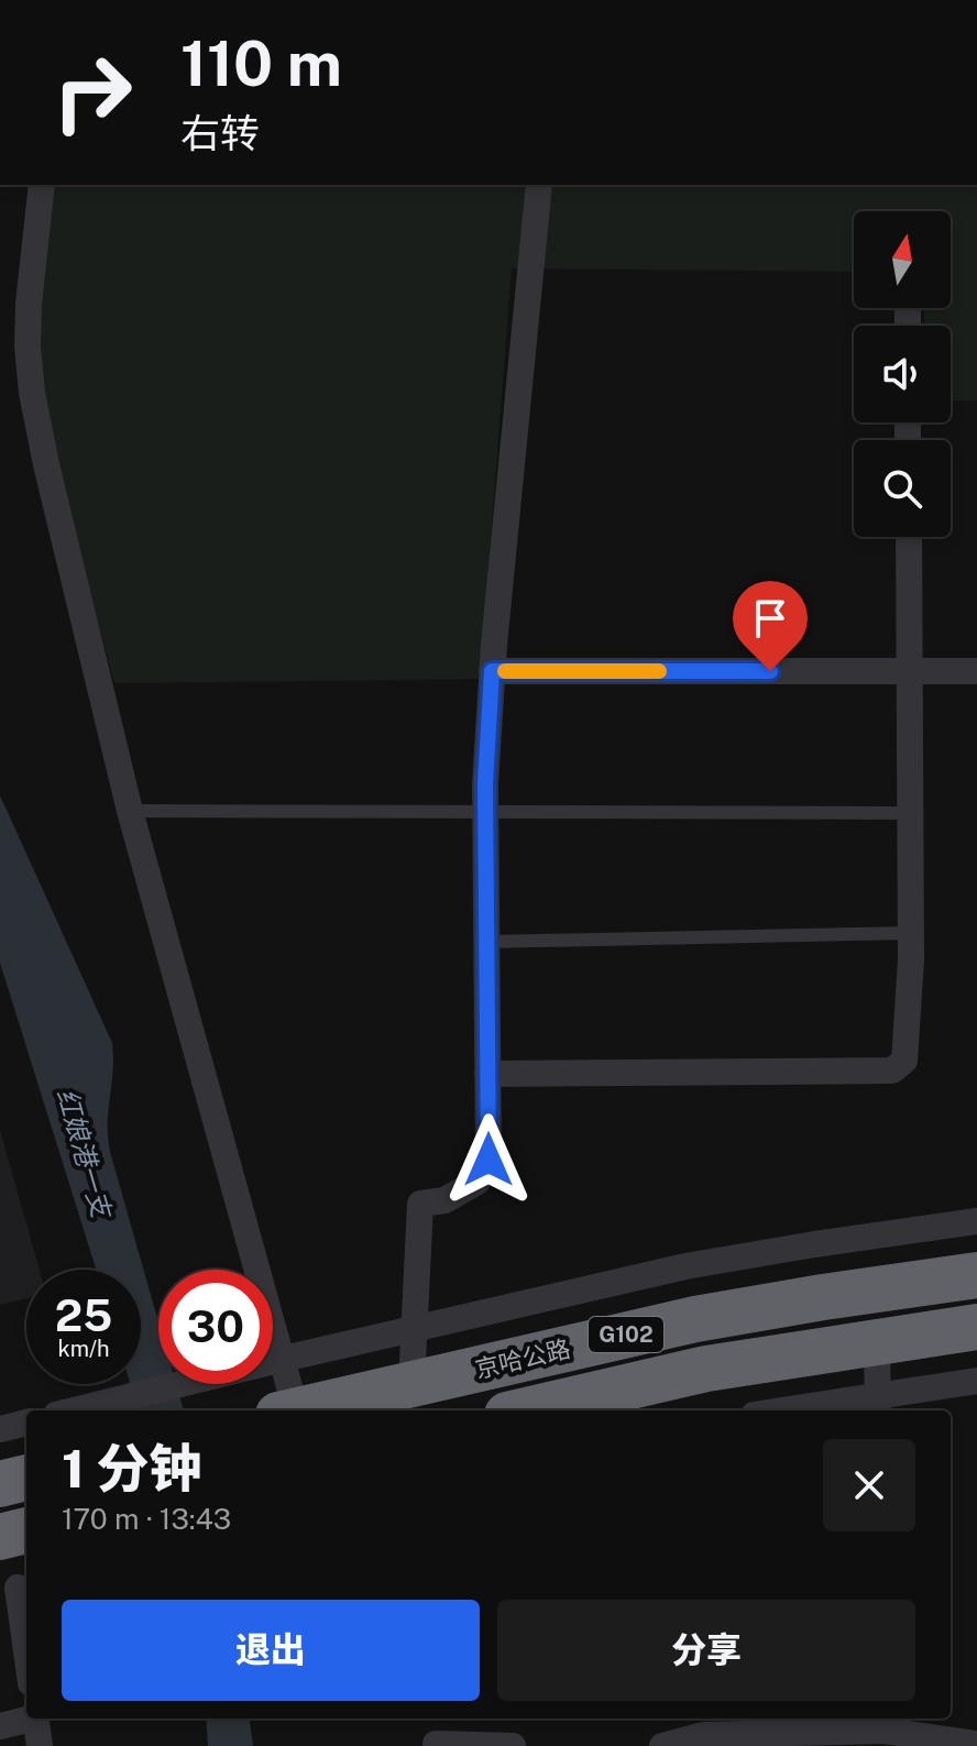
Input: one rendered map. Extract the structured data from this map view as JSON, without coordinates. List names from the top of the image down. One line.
{"streets":{"highway":["G102","京哈公路"]},"water":["红娘港一支"],"north":"top","page":{"turn":["110 m","右转"],"speed":"25 km/h","limit":"30","heading":["1 分钟","170 m · 13:43"],"buttons":["退出","分享"]}}
